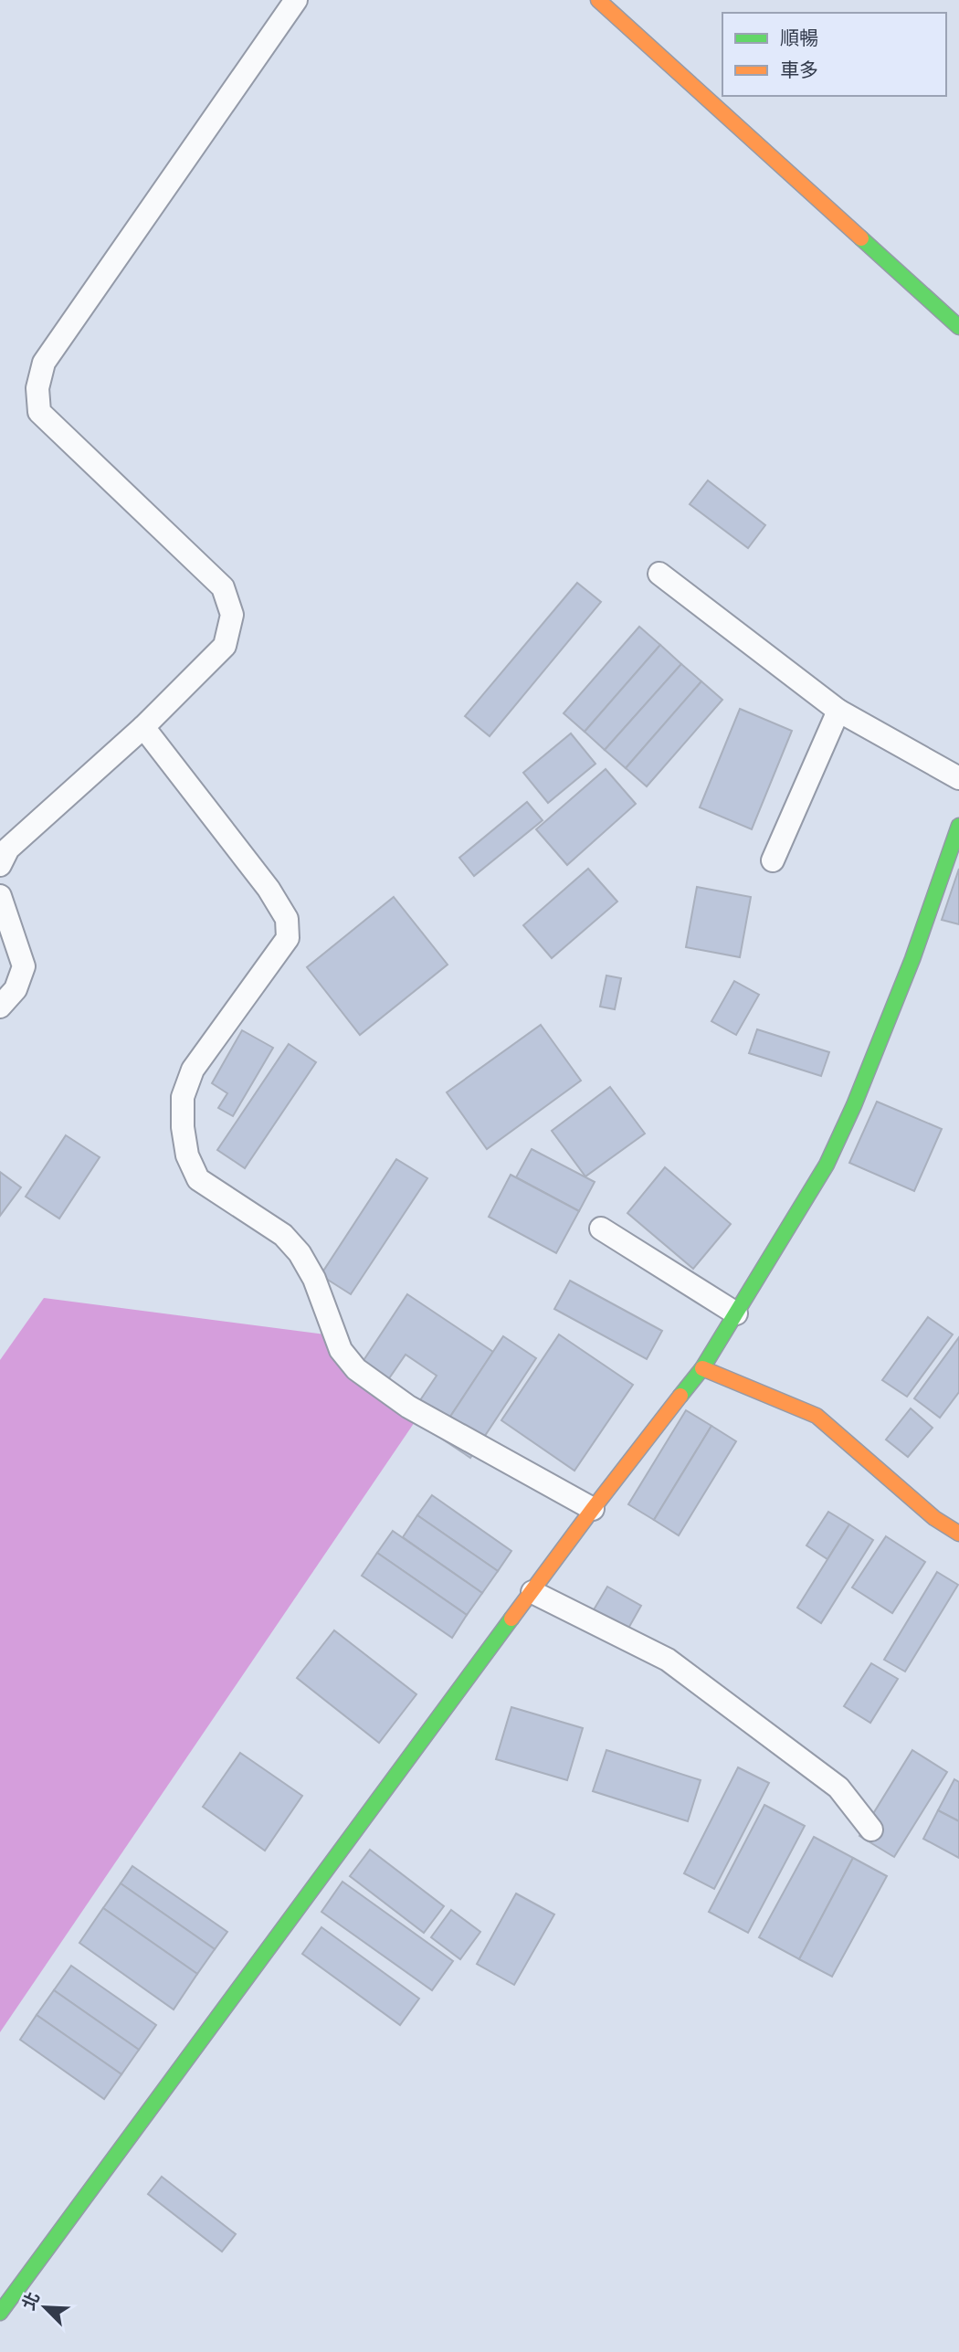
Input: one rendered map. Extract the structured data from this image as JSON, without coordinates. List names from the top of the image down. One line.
{"legend":["順暢","車多"],"north":"top left"}
